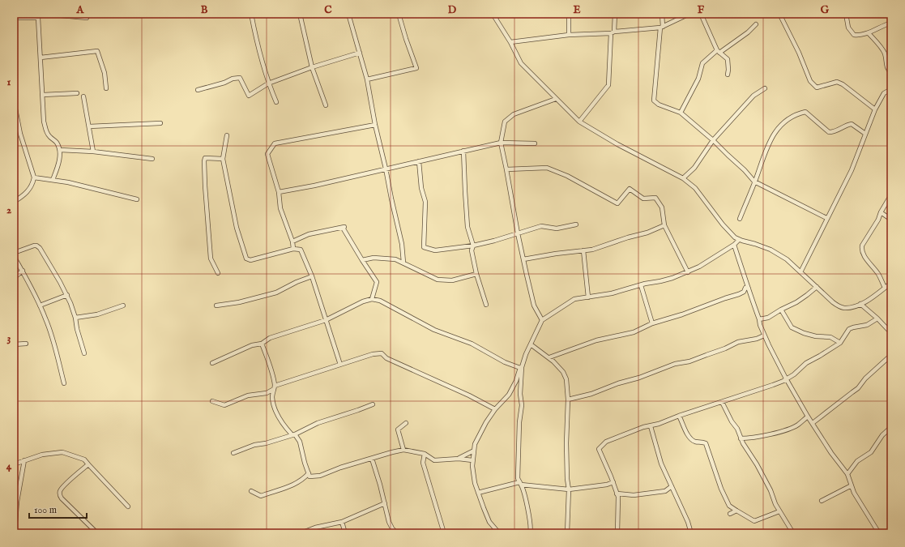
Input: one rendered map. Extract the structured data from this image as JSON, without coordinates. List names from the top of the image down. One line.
{"scale_bar":"100 m","grid":{"columns":["A","B","C","D","E","F","G"],"rows":["1","2","3","4"]}}
